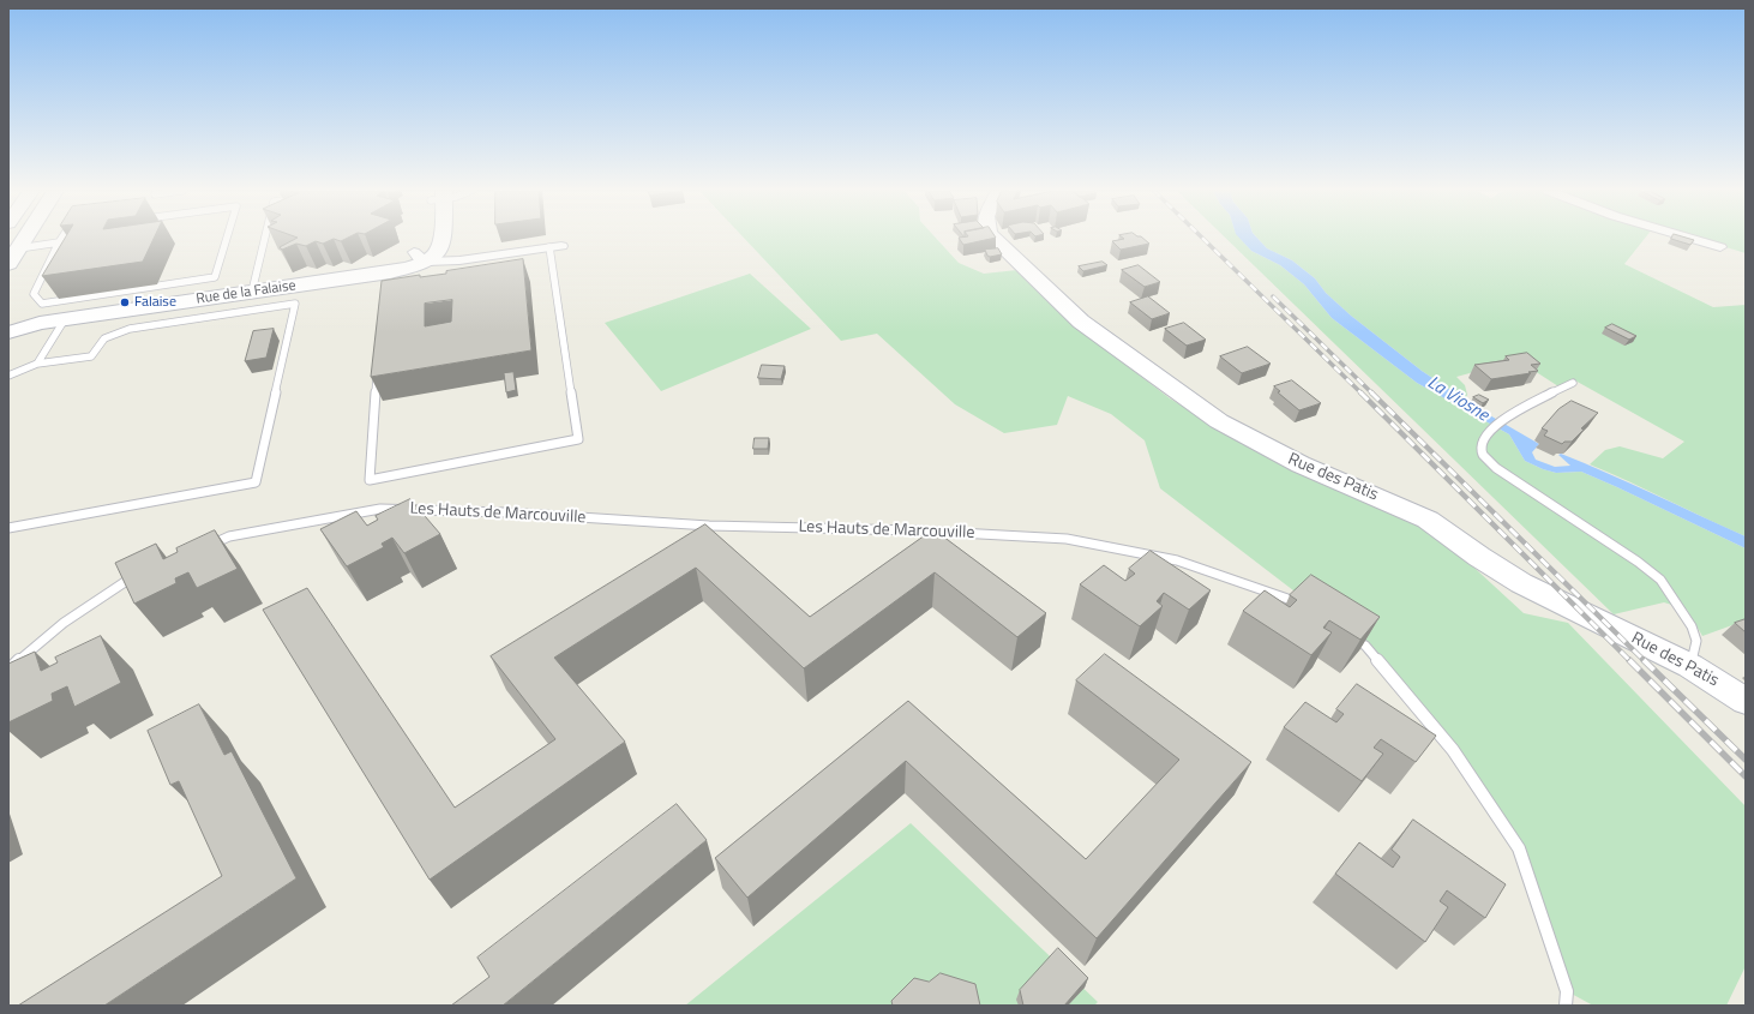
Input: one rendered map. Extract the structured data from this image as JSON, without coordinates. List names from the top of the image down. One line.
{"streets":{"main road":["Rue de la Falaise","Rue des Patis"],"lane":["Les Hauts de Marcouville"]},"water":["La Viosne"],"places":["Falaise"]}
